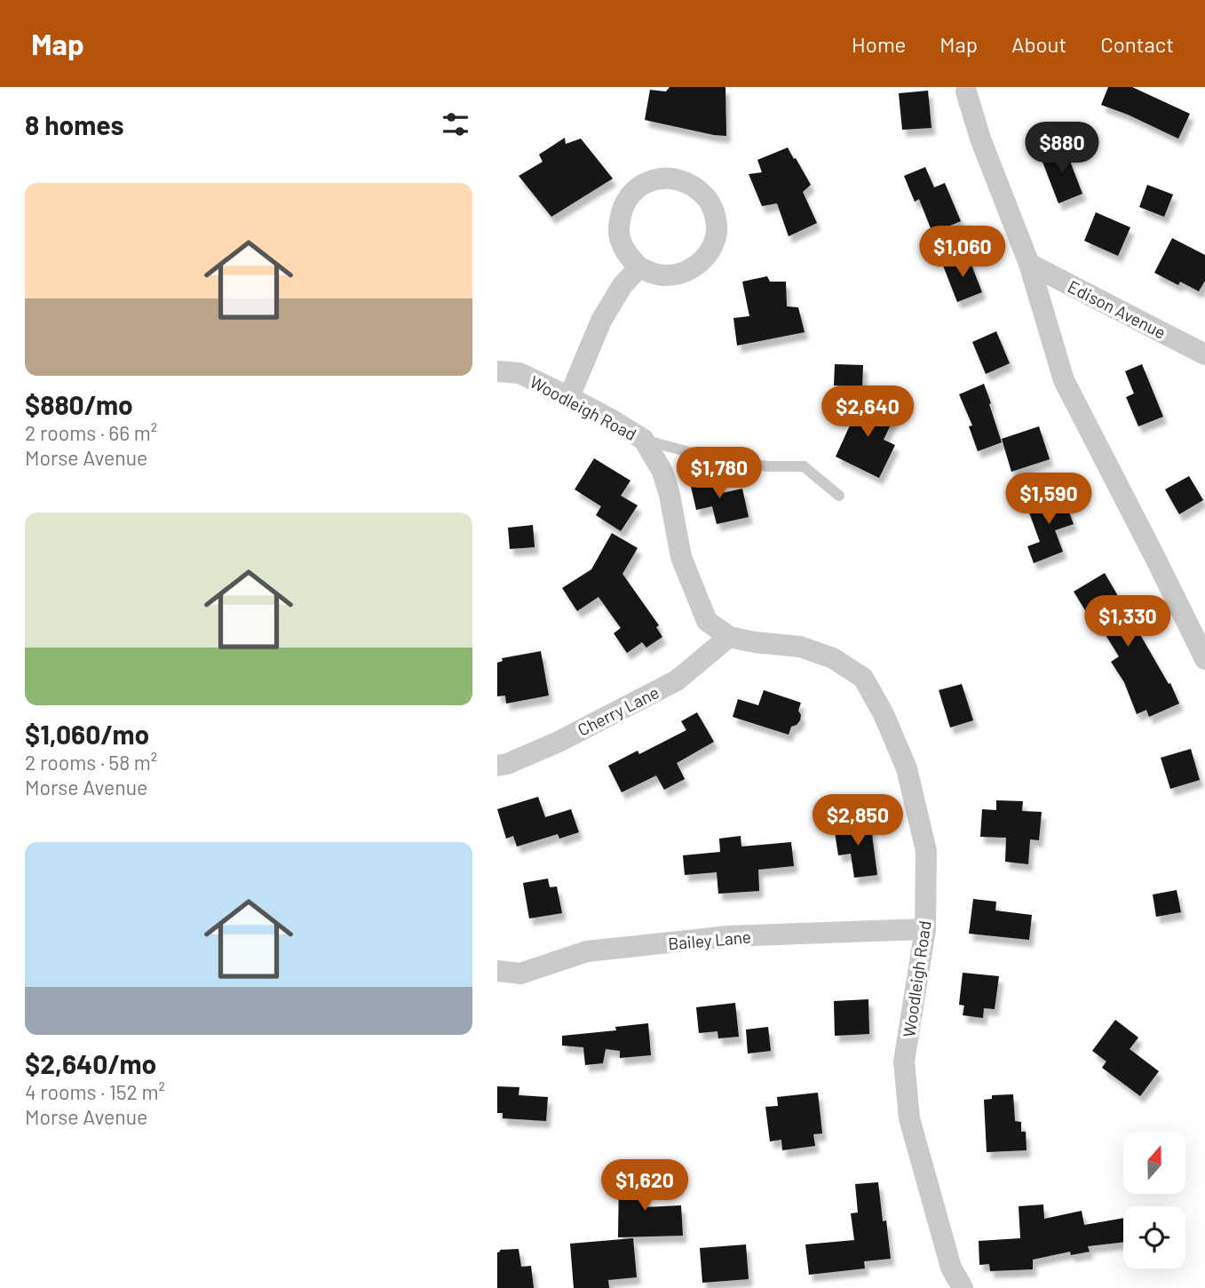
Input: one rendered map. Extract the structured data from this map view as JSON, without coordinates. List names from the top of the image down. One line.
{"streets":{"street":["Edison Avenue","Woodleigh Road","Cherry Lane","Bailey Lane"]},"crossings":[["Woodleigh Road","Cherry Lane"],["Woodleigh Road","Bailey Lane"]],"north":"top","page":{"header":"Map","nav":["Home","Map","About","Contact"],"heading":"8 homes","price":["$880","$1,060","$2,640","$1,780","$1,590","$1,330","$2,850","$1,620"],"list":[{"name":"$880/mo","note":"2 rooms · 66 m² · Morse Avenue"},{"name":"$1,060/mo","note":"2 rooms · 58 m² · Morse Avenue"},{"name":"$2,640/mo","note":"4 rooms · 152 m² · Morse Avenue"}]}}
